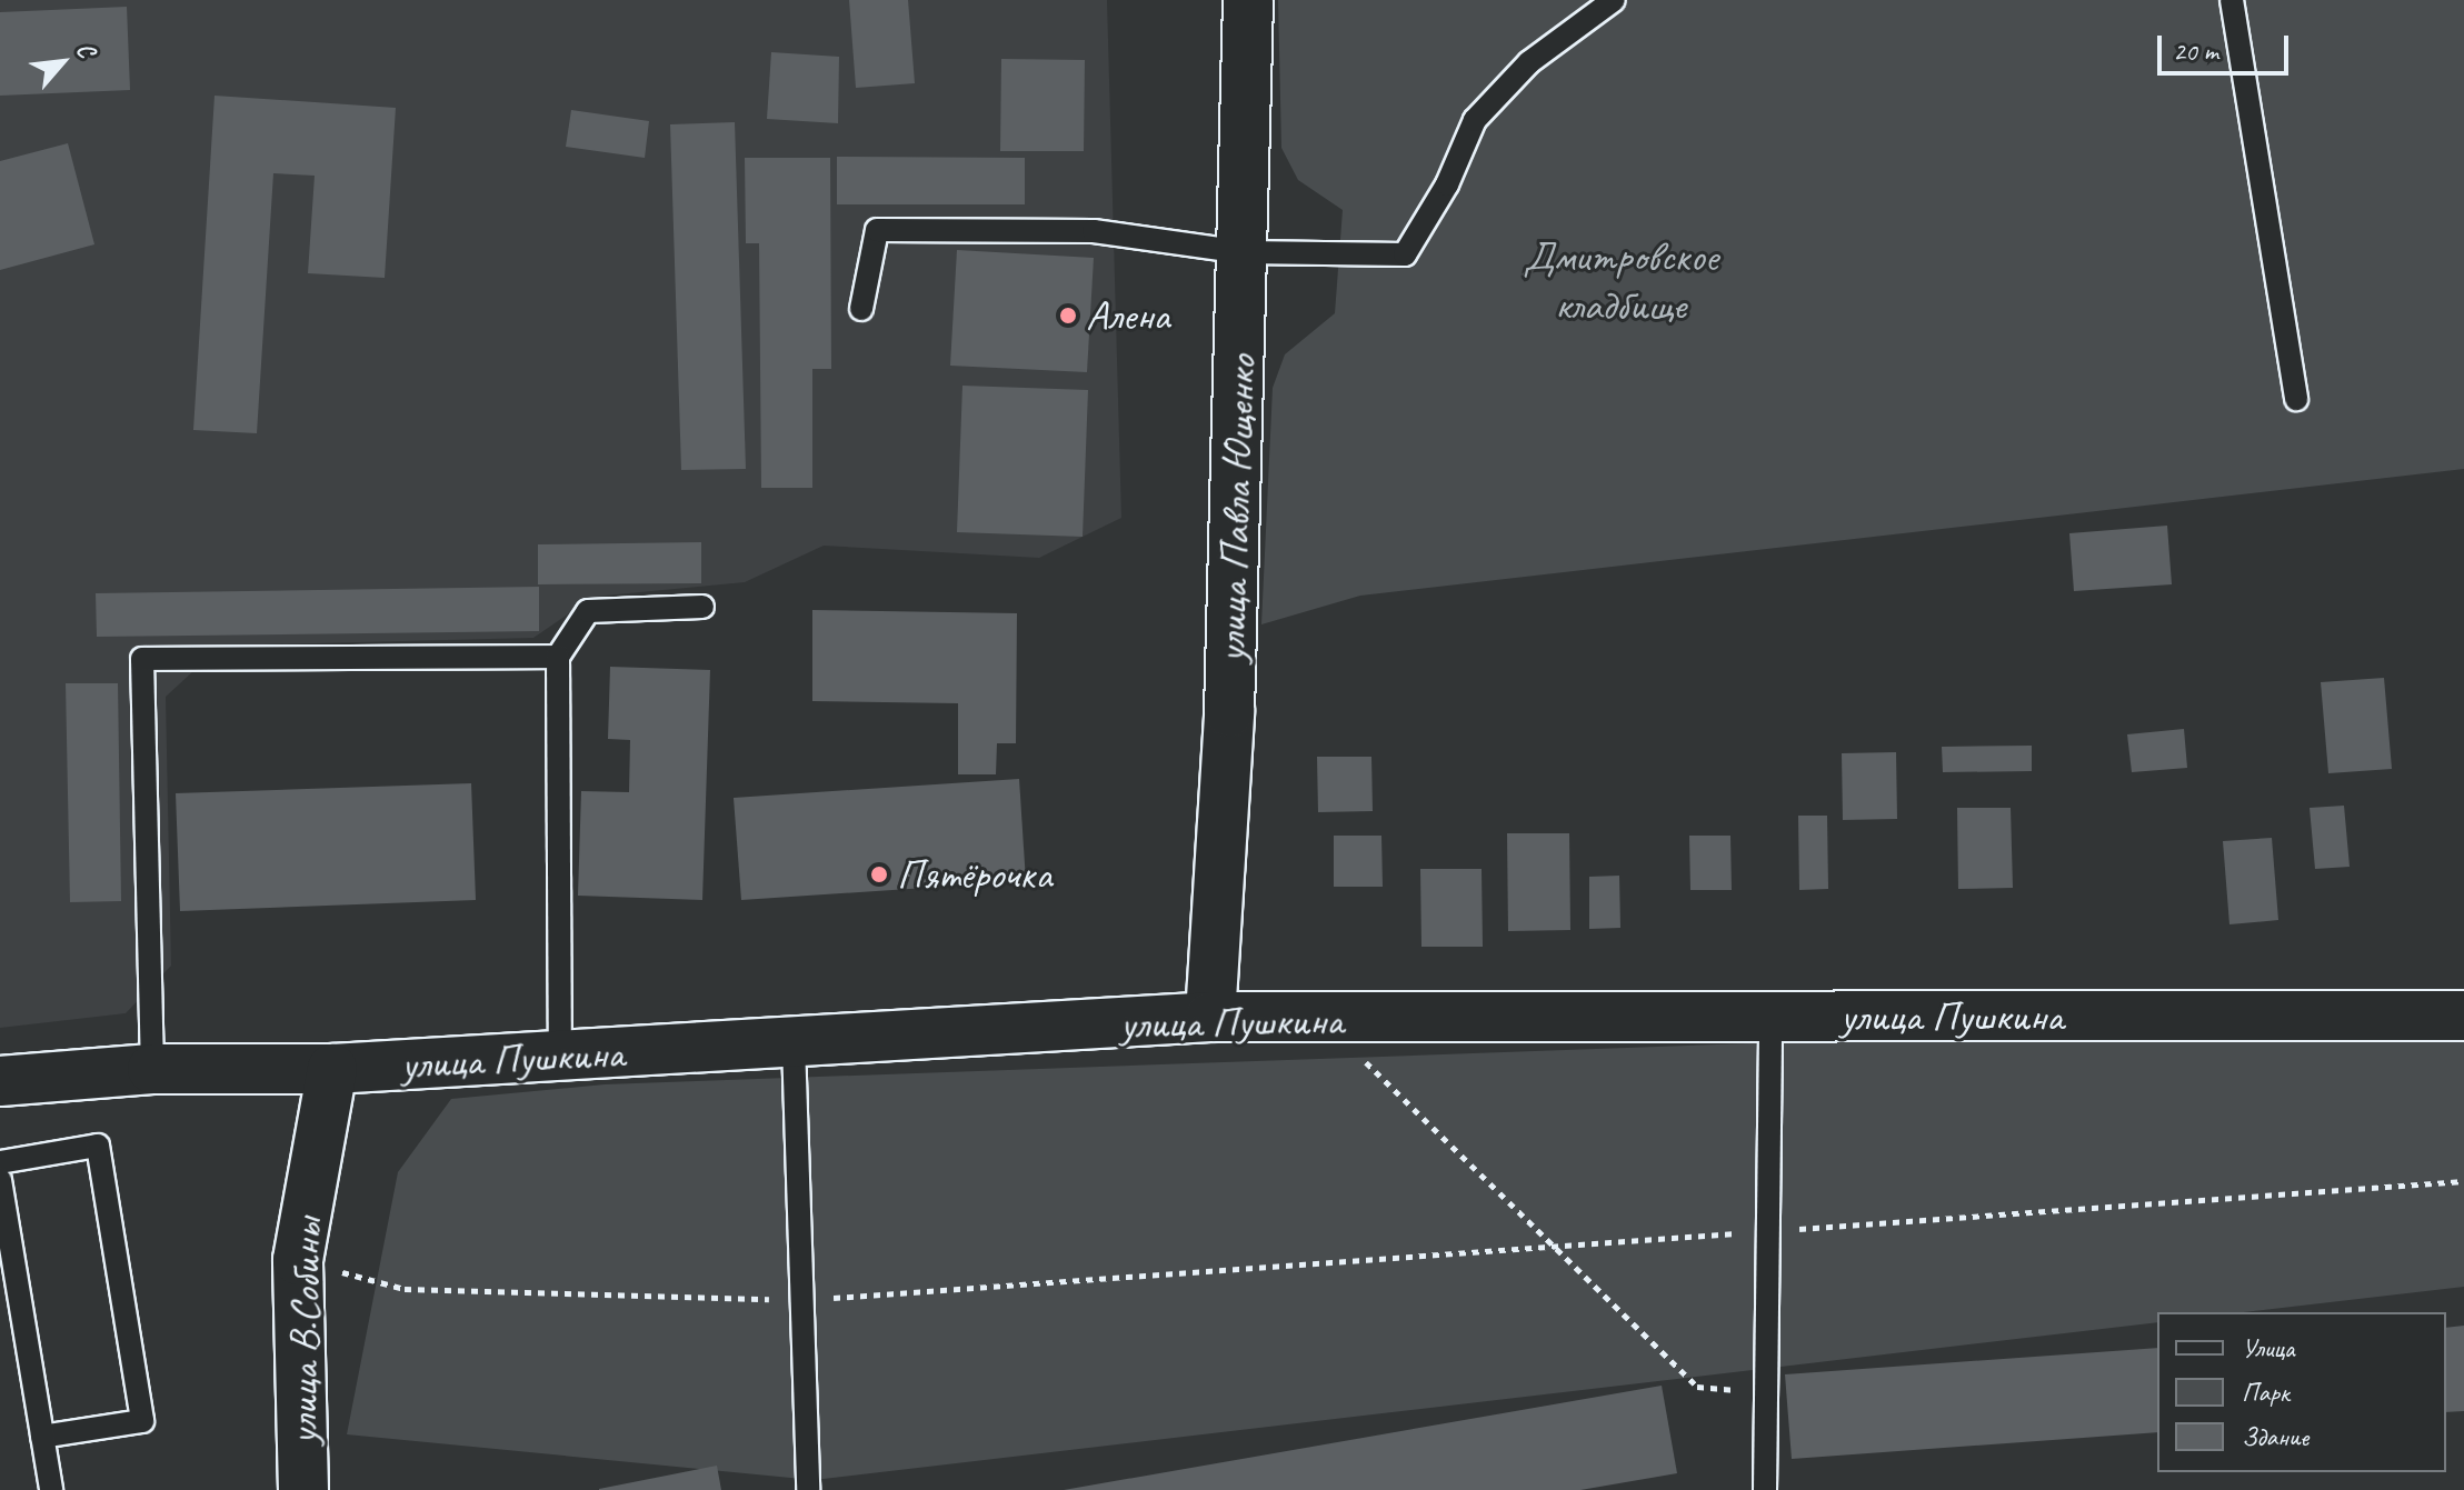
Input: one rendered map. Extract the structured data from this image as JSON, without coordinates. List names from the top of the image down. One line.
{"streets":{"street":["улица Павла Ющенко","улица Пушкина","улица В.Собины"]},"crossings":[["улица Павла Ющенко","улица Пушкина"],["улица Пушкина","улица В.Собины"]],"parks":["Дмитровское кладбище"],"places":["Алена","Пятёрочка"],"legend":["Улица","Парк","Здание"],"scale_bar":"20 m","north":"top right"}
